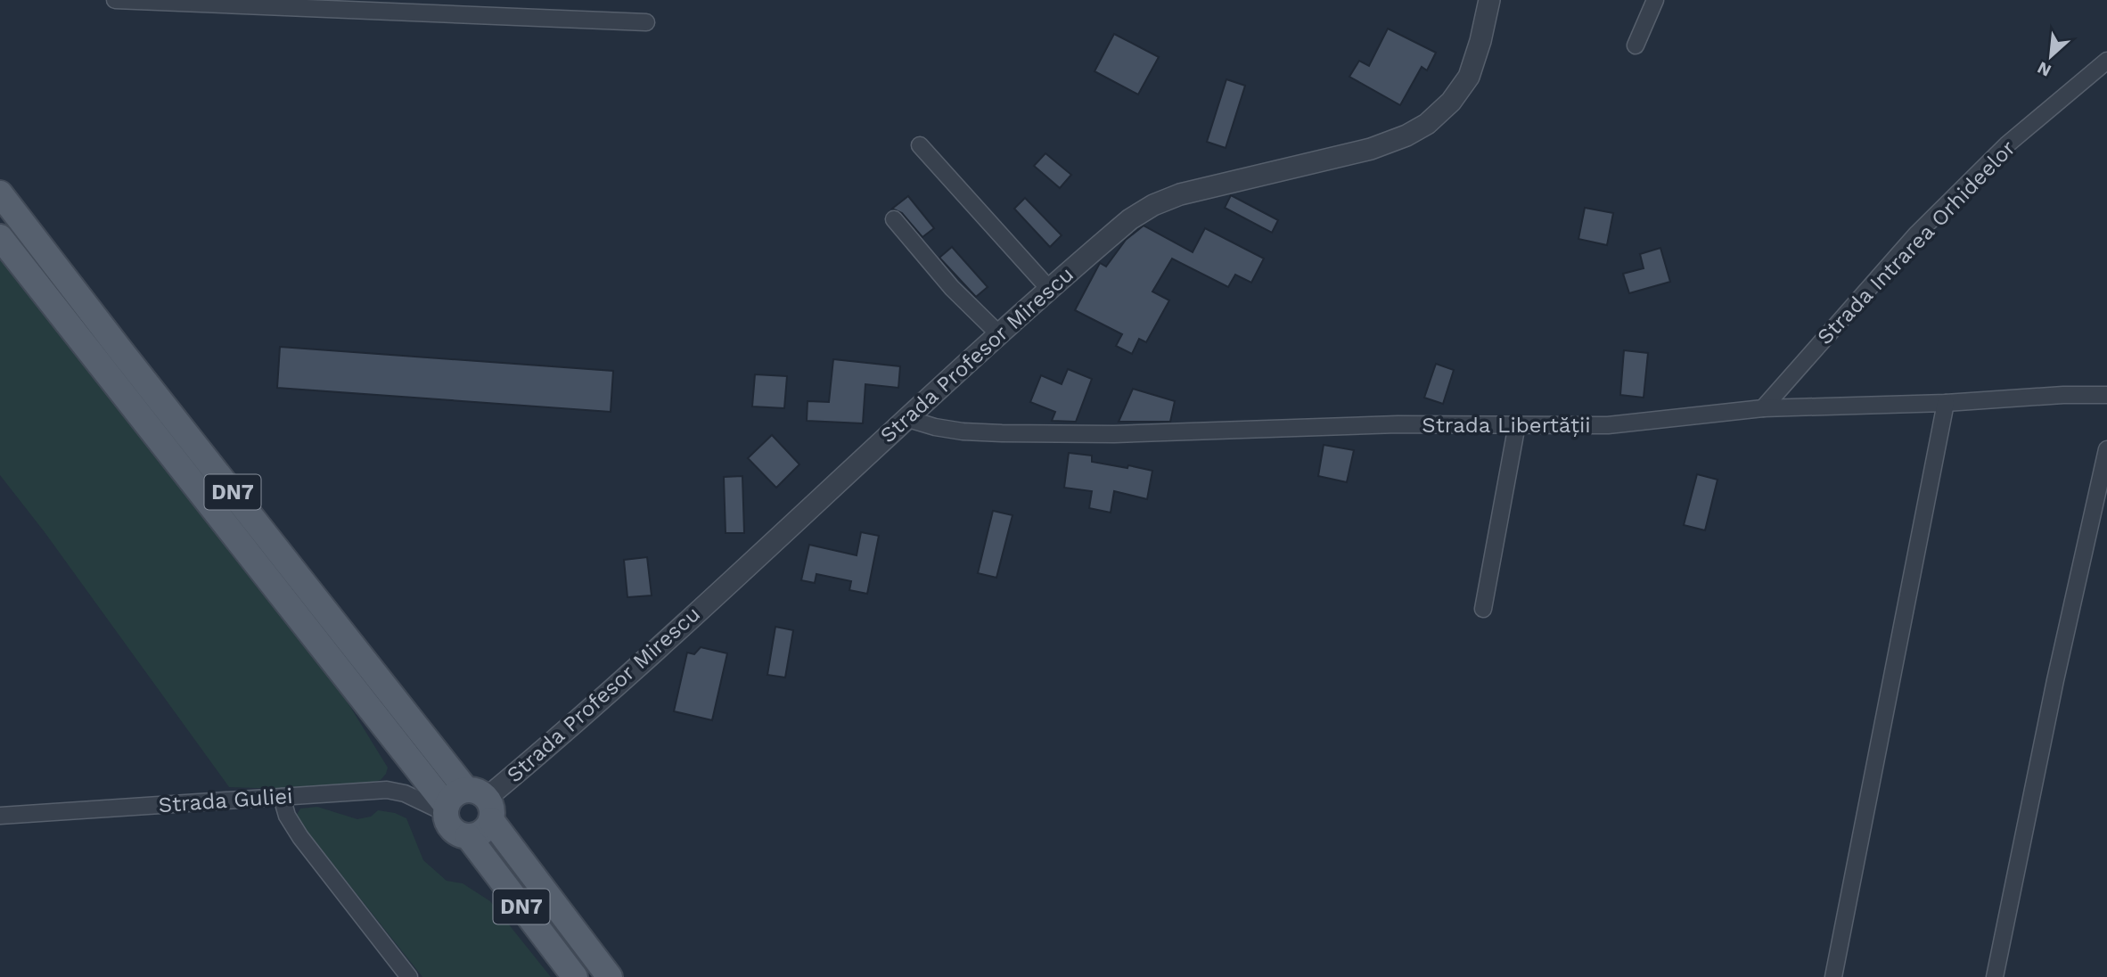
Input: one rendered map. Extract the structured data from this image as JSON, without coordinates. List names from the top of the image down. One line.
{"streets":{"main road":["DN7"],"street":["Strada Intrarea Orhideelor","Strada Profesor Mirescu","Strada Libertății","Strada Guliei"]},"crossings":[["Strada Intrarea Orhideelor","Strada Libertății"],["Strada Profesor Mirescu","Strada Libertății"],["Strada Profesor Mirescu","DN7"],["Strada Profesor Mirescu","Strada Guliei"],["DN7","Strada Guliei"]],"north":"bottom left"}
